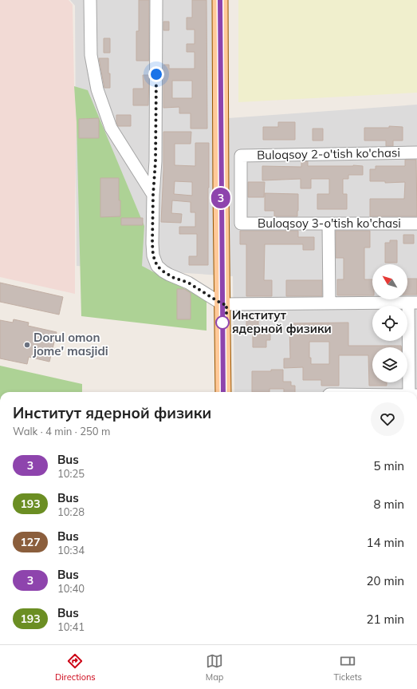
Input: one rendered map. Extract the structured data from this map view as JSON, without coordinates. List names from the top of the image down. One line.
{"streets":{"street":["Buloqsoy 2-o'tish ko'chasi","Buloqsoy 3-o'tish ko'chasi"]},"crossings":[["Buloqsoy 2-o'tish ko'chasi","Buloqsoy 3-o'tish ko'chasi"]],"places":["Институт ядерной физики","Dorul omon jome' masjidi"],"lines":["bus line 3"],"north":"top left","page":{"on_map":"3","heading":["Институт ядерной физики","Walk · 4 min · 250 m"],"list":[{"mark":"3","name":"Bus","note":"10:25","value":"5 min"},{"mark":"193","name":"Bus","note":"10:28","value":"8 min"},{"mark":"127","name":"Bus","note":"10:34","value":"14 min"},{"mark":"3","name":"Bus","note":"10:40","value":"20 min"},{"mark":"193","name":"Bus","note":"10:41","value":"21 min"}],"tabs":["Directions","Map","Tickets"]}}
